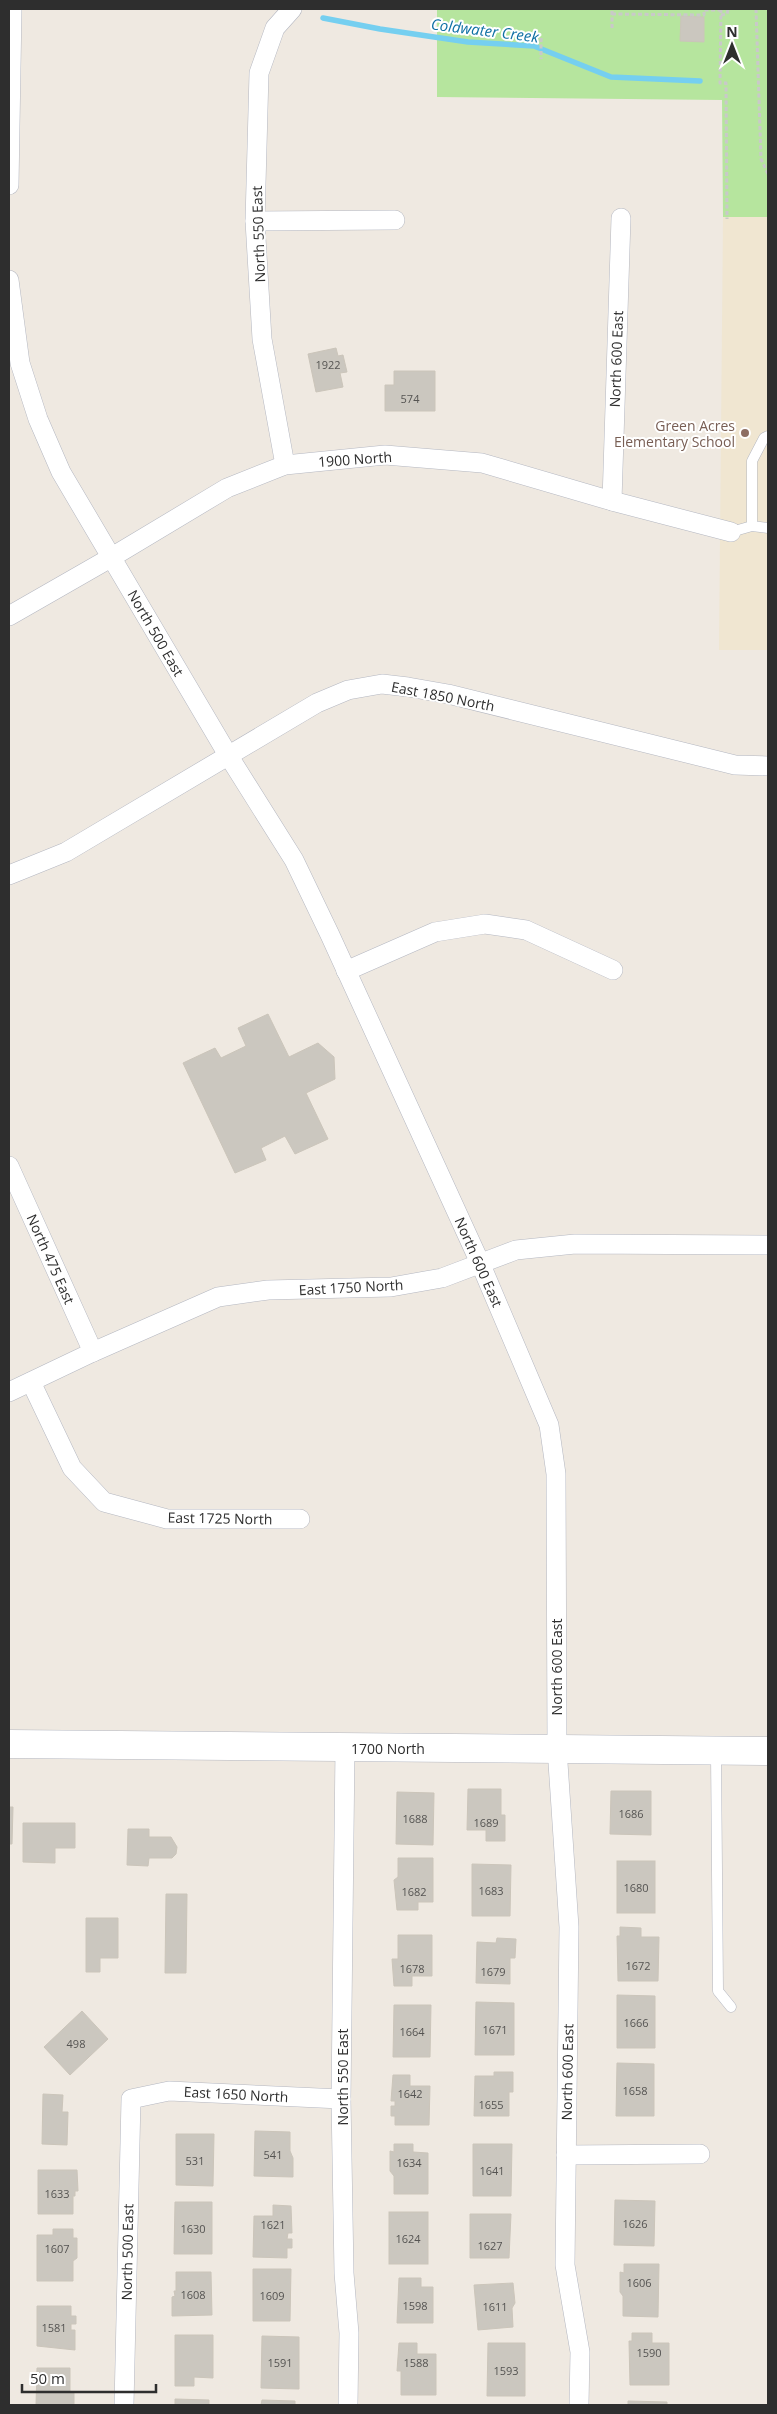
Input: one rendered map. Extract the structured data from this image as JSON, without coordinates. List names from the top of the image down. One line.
{"streets":{"street":["North 550 East","North 600 East","1900 North","North 500 East","East 1850 North","North 475 East","East 1750 North","East 1725 North","1700 North","East 1650 North"]},"crossings":[["North 550 East","1900 North"],["North 550 East","1700 North"],["North 550 East","East 1650 North"],["North 600 East","1900 North"],["North 600 East","North 500 East"],["North 600 East","East 1750 North"],["North 600 East","1700 North"],["1900 North","North 500 East"],["North 500 East","East 1850 North"],["North 500 East","East 1650 North"],["North 475 East","East 1750 North"],["East 1750 North","East 1725 North"]],"water":["Coldwater Creek"],"places":["Green Acres Elementary School"],"house_numbers":["1922","574","1686","1688","1689","1680","1683","1682","1672","1678","1679","1666","1671","1664","498","1658","1642","1655","541","531","1634","1641","1633","1626","1621","1630","1624","1627","1607","1606","1608","1609","1598","1611","1581","1590","1591","1588","1593"],"scale_bar":"50 m","north":"top"}
